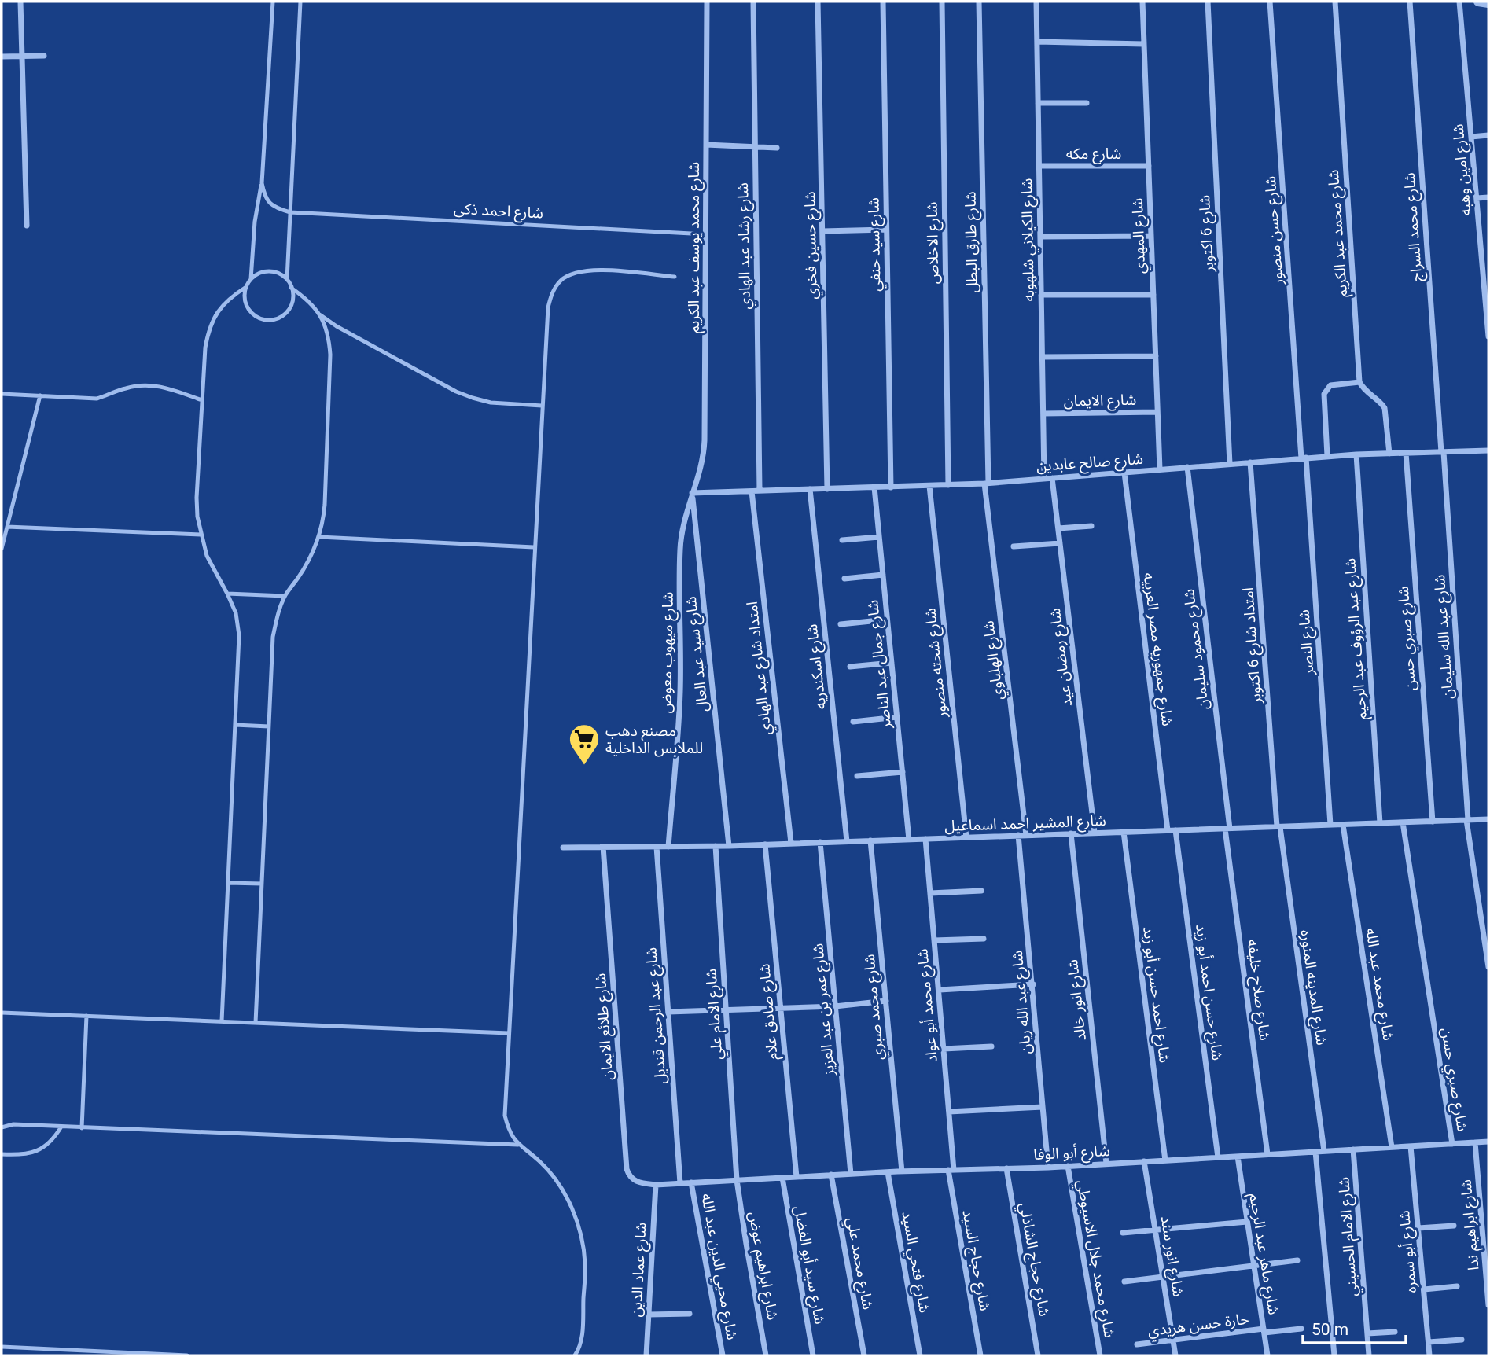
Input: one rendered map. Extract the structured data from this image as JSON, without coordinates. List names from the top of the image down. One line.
{"streets":{"street":["شارع مكه","شارع امين وهبه","شارع محمد السراج","شارع حسن منصور","شارع 6 اكتوبر","شارع محمد عبد الكريم","شارع المهدي","شارع الكيلاني شلهوبه","شارع طارق البطل","شارع الاخلاص","شارع سيد حنفي","شارع حسين فخري","شارع رشاد عبد الهادي","شارع محمد يوسف عبد الكريم","شارع الايمان","شارع صالح عابدين","شارع عبد الله سليمان","شارع صبري حسن","شارع عبد الرؤوف عبد الرحيم","شارع النصر","امتداد شارع 6 اكتوبر","شارع جمهوريه مصر العربيه","شارع محمود سليمان","شارع ميهوب معوض","شارع سيد عبد العال","شارع رمضان عيد","شارع الهلباوي","شارع شحته منصور","شارع جمال عبد الناصر","شارع اسكندريه","امتداد شارع عبد الهادي","شارع المشير احمد اسماعيل","شارع محمد عبد الله","شارع المدينه المنوره","شارع صلاح خليفه","شارع حسن احمد أبو زيد","شارع احمد حسن أبو زيد","شارع انور خالد","شارع عبد الله ريان","شارع محمد أبو عواد","شارع محمد صبري","شارع عمر بن عبد العزيز","شارع صادق علام","شارع الامام علي","شارع عبد الرحمن قنديل","شارع طلائع الايمان","شارع أبو الوفا","شارع ابراهيم ندا","شارع الامام الحسيني","شارع أبو سمره","شارع ماهر عبد الرحيم","شارع انور سند","شارع محمد جلال الاسيوطي","شارع حجاج الشاذلي","شارع حجاج السيد","شارع فتحي السيد","شارع محمد علي","شارع سيد أبو الفضل","شارع ابراهيم عوض","شارع محيي الدين عبد الله","شارع عماد الدين","حارة حسن هريدي"],"lane":["شارع احمد ذكى"]},"crossings":[["شارع مكه","شارع المهدي"],["شارع مكه","شارع الكيلاني شلهوبه"],["شارع احمد ذكى","شارع محمد يوسف عبد الكريم"],["شارع محمد السراج","شارع صالح عابدين"],["شارع محمد السراج","شارع عبد الله سليمان"],["شارع حسن منصور","شارع صالح عابدين"],["شارع حسن منصور","شارع النصر"],["شارع 6 اكتوبر","شارع صالح عابدين"],["شارع المهدي","شارع الايمان"],["شارع المهدي","شارع صالح عابدين"],["شارع الكيلاني شلهوبه","شارع الايمان"],["شارع الكيلاني شلهوبه","شارع صالح عابدين"],["شارع طارق البطل","شارع صالح عابدين"],["شارع طارق البطل","شارع الهلباوي"],["شارع الاخلاص","شارع صالح عابدين"],["شارع سيد حنفي","شارع صالح عابدين"],["شارع حسين فخري","شارع صالح عابدين"],["شارع رشاد عبد الهادي","شارع صالح عابدين"],["شارع محمد يوسف عبد الكريم","شارع صالح عابدين"],["شارع محمد يوسف عبد الكريم","شارع ميهوب معوض"],["شارع محمد يوسف عبد الكريم","شارع سيد عبد العال"],["شارع صالح عابدين","شارع عبد الله سليمان"],["شارع صالح عابدين","شارع صبري حسن"],["شارع صالح عابدين","شارع عبد الرؤوف عبد الرحيم"],["شارع صالح عابدين","شارع النصر"],["شارع صالح عابدين","امتداد شارع 6 اكتوبر"],["شارع صالح عابدين","شارع جمهوريه مصر العربيه"],["شارع صالح عابدين","شارع محمود سليمان"],["شارع صالح عابدين","شارع ميهوب معوض"],["شارع صالح عابدين","شارع سيد عبد العال"],["شارع صالح عابدين","شارع رمضان عيد"],["شارع صالح عابدين","شارع الهلباوي"],["شارع صالح عابدين","شارع شحته منصور"],["شارع صالح عابدين","شارع جمال عبد الناصر"],["شارع صالح عابدين","شارع اسكندريه"],["شارع صالح عابدين","امتداد شارع عبد الهادي"],["شارع عبد الله سليمان","شارع المشير احمد اسماعيل"],["شارع صبري حسن","شارع المشير احمد اسماعيل"],["شارع صبري حسن","شارع أبو الوفا"],["شارع عبد الرؤوف عبد الرحيم","شارع المشير احمد اسماعيل"],["شارع النصر","شارع المشير احمد اسماعيل"],["امتداد شارع 6 اكتوبر","شارع المشير احمد اسماعيل"],["امتداد شارع 6 اكتوبر","شارع المدينه المنوره"],["شارع جمهوريه مصر العربيه","شارع المشير احمد اسماعيل"],["شارع محمود سليمان","شارع المشير احمد اسماعيل"],["شارع محمود سليمان","شارع صلاح خليفه"],["شارع ميهوب معوض","شارع سيد عبد العال"],["شارع ميهوب معوض","شارع المشير احمد اسماعيل"],["شارع سيد عبد العال","شارع المشير احمد اسماعيل"],["شارع رمضان عيد","شارع المشير احمد اسماعيل"],["شارع الهلباوي","شارع المشير احمد اسماعيل"],["شارع شحته منصور","شارع المشير احمد اسماعيل"],["شارع جمال عبد الناصر","شارع المشير احمد اسماعيل"],["شارع اسكندريه","شارع المشير احمد اسماعيل"],["امتداد شارع عبد الهادي","شارع المشير احمد اسماعيل"],["شارع المشير احمد اسماعيل","شارع محمد عبد الله"],["شارع المشير احمد اسماعيل","شارع المدينه المنوره"],["شارع المشير احمد اسماعيل","شارع صلاح خليفه"],["شارع المشير احمد اسماعيل","شارع حسن احمد أبو زيد"],["شارع المشير احمد اسماعيل","شارع احمد حسن أبو زيد"],["شارع المشير احمد اسماعيل","شارع انور خالد"],["شارع المشير احمد اسماعيل","شارع عبد الله ريان"],["شارع المشير احمد اسماعيل","شارع محمد أبو عواد"],["شارع المشير احمد اسماعيل","شارع محمد صبري"],["شارع المشير احمد اسماعيل","شارع عمر بن عبد العزيز"],["شارع المشير احمد اسماعيل","شارع صادق علام"],["شارع المشير احمد اسماعيل","شارع الامام علي"],["شارع المشير احمد اسماعيل","شارع عبد الرحمن قنديل"],["شارع المشير احمد اسماعيل","شارع طلائع الايمان"],["شارع محمد عبد الله","شارع أبو الوفا"],["شارع المدينه المنوره","شارع أبو الوفا"],["شارع صلاح خليفه","شارع أبو الوفا"],["شارع حسن احمد أبو زيد","شارع أبو الوفا"],["شارع احمد حسن أبو زيد","شارع أبو الوفا"],["شارع انور خالد","شارع أبو الوفا"],["شارع عبد الله ريان","شارع أبو الوفا"],["شارع محمد أبو عواد","شارع أبو الوفا"],["شارع محمد أبو عواد","شارع حجاج السيد"],["شارع محمد صبري","شارع أبو الوفا"],["شارع عمر بن عبد العزيز","شارع أبو الوفا"],["شارع صادق علام","شارع أبو الوفا"],["شارع الامام علي","شارع أبو الوفا"],["شارع الامام علي","شارع ابراهيم عوض"],["شارع عبد الرحمن قنديل","شارع أبو الوفا"],["شارع طلائع الايمان","شارع أبو الوفا"],["شارع طلائع الايمان","شارع عماد الدين"],["شارع أبو الوفا","شارع ابراهيم ندا"],["شارع أبو الوفا","شارع الامام الحسيني"],["شارع أبو الوفا","شارع أبو سمره"],["شارع أبو الوفا","شارع ماهر عبد الرحيم"],["شارع أبو الوفا","شارع انور سند"],["شارع أبو الوفا","شارع محمد جلال الاسيوطي"],["شارع أبو الوفا","شارع حجاج الشاذلي"],["شارع أبو الوفا","شارع حجاج السيد"],["شارع أبو الوفا","شارع فتحي السيد"],["شارع أبو الوفا","شارع محمد علي"],["شارع أبو الوفا","شارع سيد أبو الفضل"],["شارع أبو الوفا","شارع ابراهيم عوض"],["شارع أبو الوفا","شارع محيي الدين عبد الله"],["شارع أبو الوفا","شارع عماد الدين"],["شارع ماهر عبد الرحيم","حارة حسن هريدي"],["شارع انور سند","حارة حسن هريدي"]],"places":{"supermarket":["مصنع دهب للملابس الداخلية"]},"scale_bar":"50 m"}
